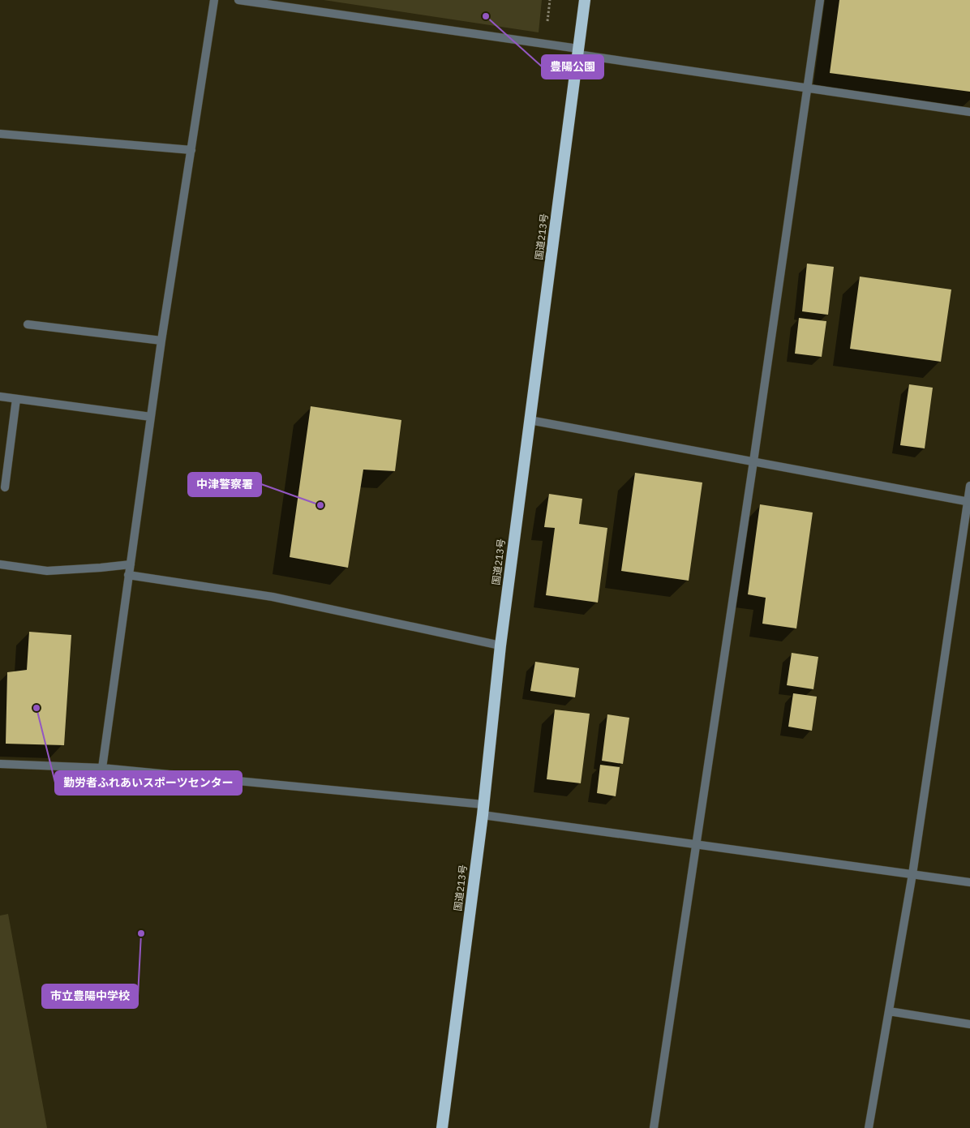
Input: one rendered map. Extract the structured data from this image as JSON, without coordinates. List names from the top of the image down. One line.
{"streets":{"highway":["国道213号"]},"places":["豊陽公園","中津警察署","勤労者ふれあいスポーツセンター","市立豊陽中学校"]}
